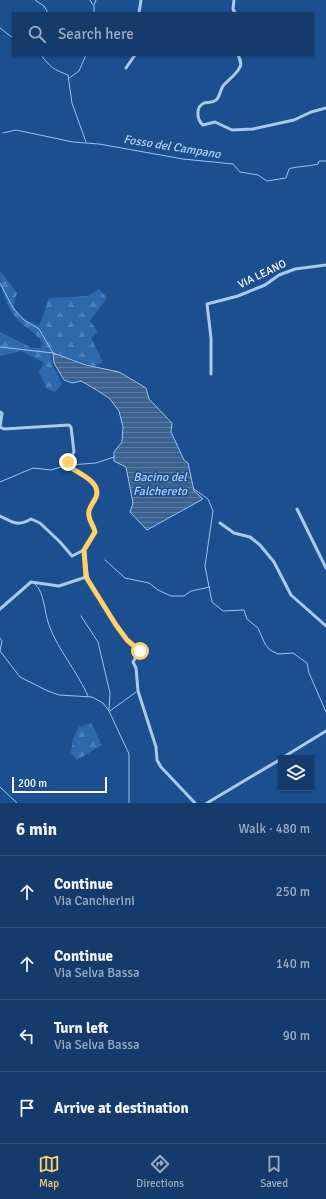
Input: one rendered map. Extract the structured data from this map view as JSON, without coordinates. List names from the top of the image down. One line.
{"streets":{"street":["VIA LEANO"]},"water":["Fosso del Campano","Bacino del Falchereto"],"scale_bar":"200 m","page":{"search":"Search here","scale":"200 m","heading":["6 min","Walk · 480 m"],"list":[["Continue","Via Cancherini","250 m"],["Continue","Via Selva Bassa","140 m"],["Turn left","Via Selva Bassa","90 m"],"Arrive at destination"],"nav":["Map","Directions","Saved"]}}
